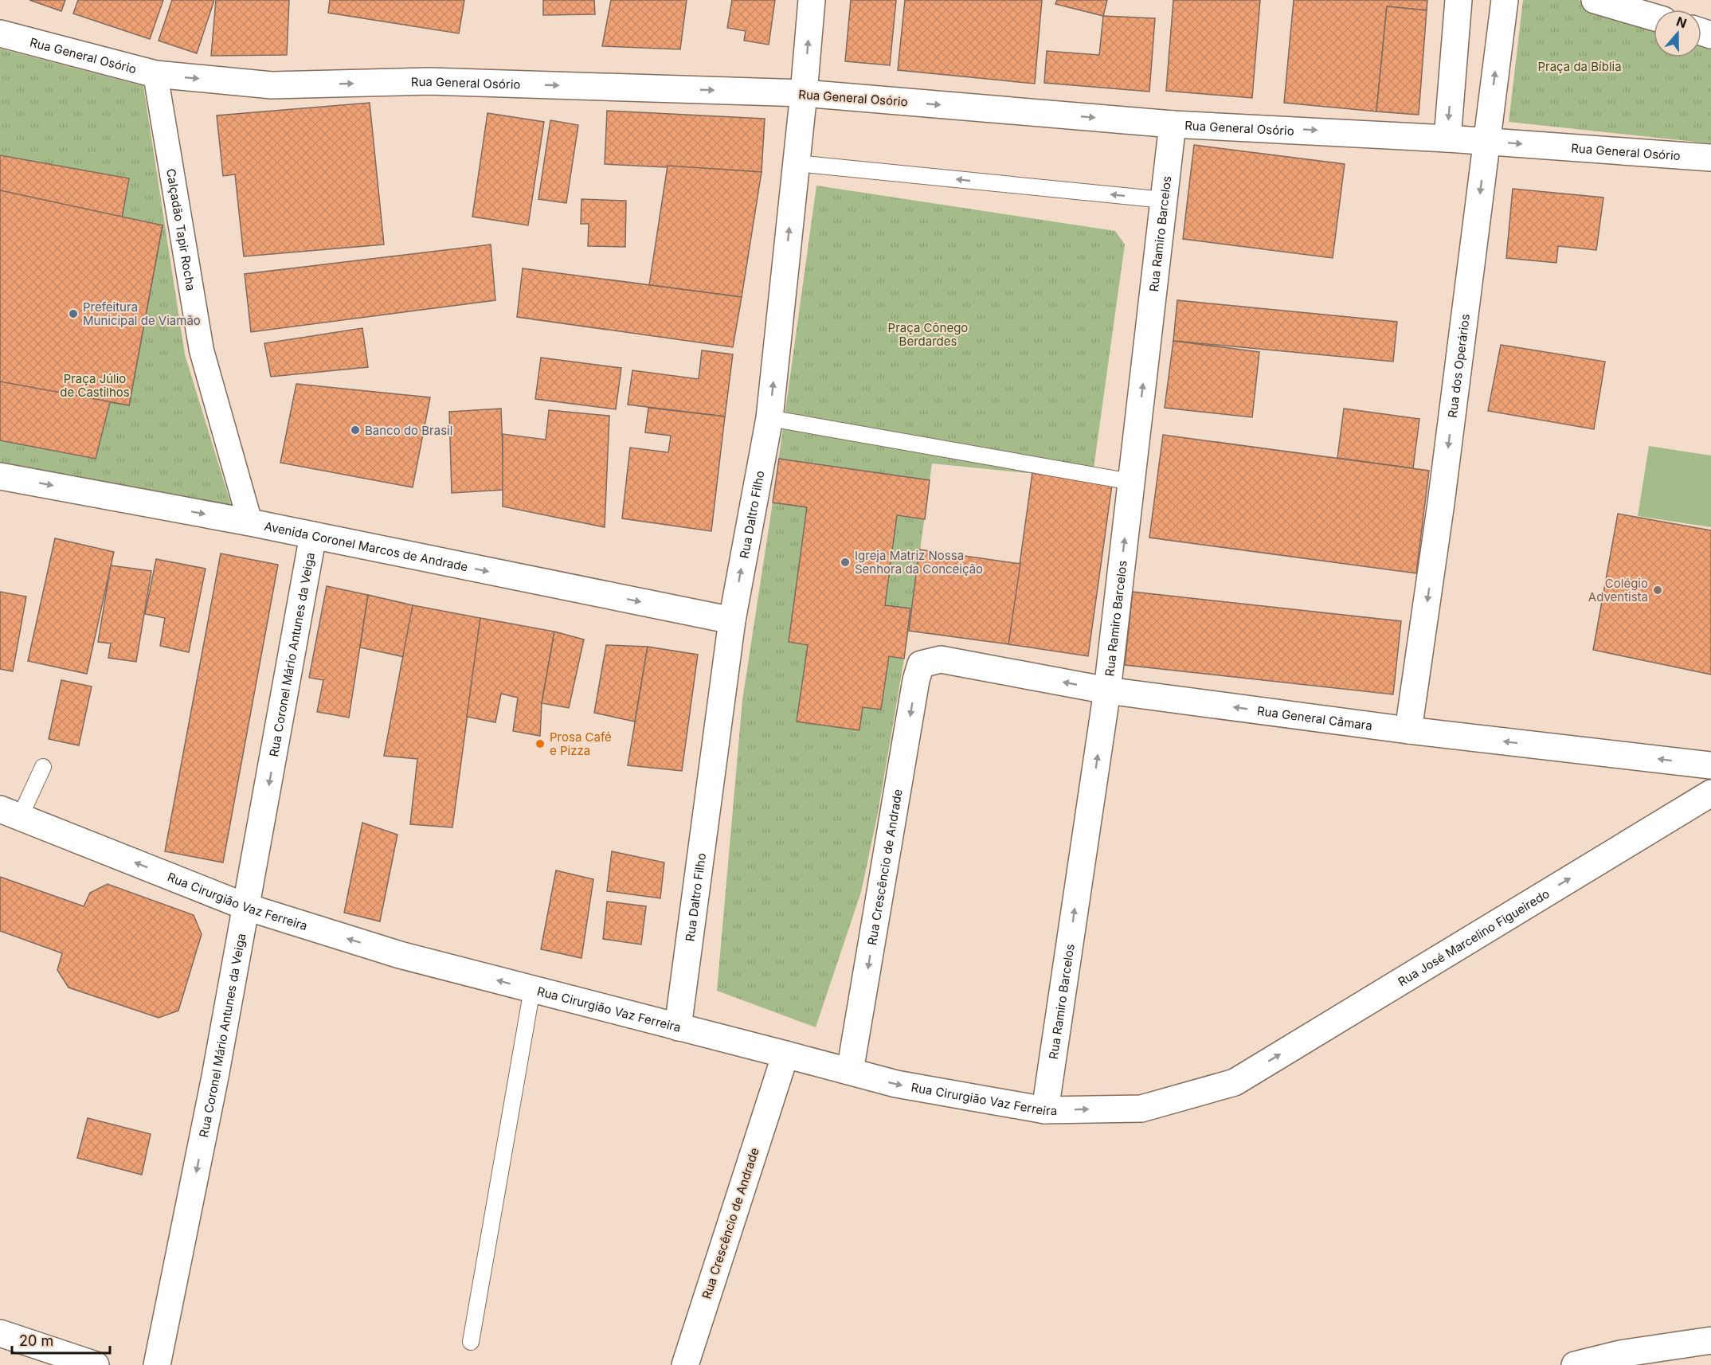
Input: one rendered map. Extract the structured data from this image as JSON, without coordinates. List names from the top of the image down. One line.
{"streets":{"street":["Rua General Osório","Calçadão Tapir Rocha","Rua Ramiro Barcelos","Rua dos Operários","Rua Daltro Filho","Avenida Coronel Marcos de Andrade","Rua Coronel Mário Antunes da Veiga","Rua General Câmara","Rua Crescêncio de Andrade","Rua Cirurgião Vaz Ferreira","Rua José Marcelino Figueiredo"]},"crossings":[["Rua General Osório","Calçadão Tapir Rocha"],["Rua General Osório","Rua Ramiro Barcelos"],["Rua General Osório","Rua dos Operários"],["Rua General Osório","Rua Daltro Filho"],["Calçadão Tapir Rocha","Avenida Coronel Marcos de Andrade"],["Rua Ramiro Barcelos","Rua General Câmara"],["Rua Ramiro Barcelos","Rua Cirurgião Vaz Ferreira"],["Rua dos Operários","Rua General Câmara"],["Rua Daltro Filho","Avenida Coronel Marcos de Andrade"],["Rua Daltro Filho","Rua Cirurgião Vaz Ferreira"],["Avenida Coronel Marcos de Andrade","Rua Coronel Mário Antunes da Veiga"],["Rua Coronel Mário Antunes da Veiga","Rua Cirurgião Vaz Ferreira"],["Rua General Câmara","Rua Crescêncio de Andrade"],["Rua Crescêncio de Andrade","Rua Cirurgião Vaz Ferreira"],["Rua Cirurgião Vaz Ferreira","Rua José Marcelino Figueiredo"]],"one_way":["Rua General Osório","Rua Ramiro Barcelos","Rua Daltro Filho","Avenida Coronel Marcos de Andrade","Rua Coronel Mário Antunes da Veiga","Rua General Câmara","Rua Crescêncio de Andrade","Rua José Marcelino Figueiredo"],"parks":["Praça da Bíblia","Praça Cônego Berdardes","Praça Júlio de Castilhos"],"places":["Prefeitura Municipal de Viamão","Banco do Brasil","Igreja Matriz Nossa Senhora da Conceição","Colégio Adventista","Prosa Café e Pizza"],"scale_bar":"20 m","north":"top"}
